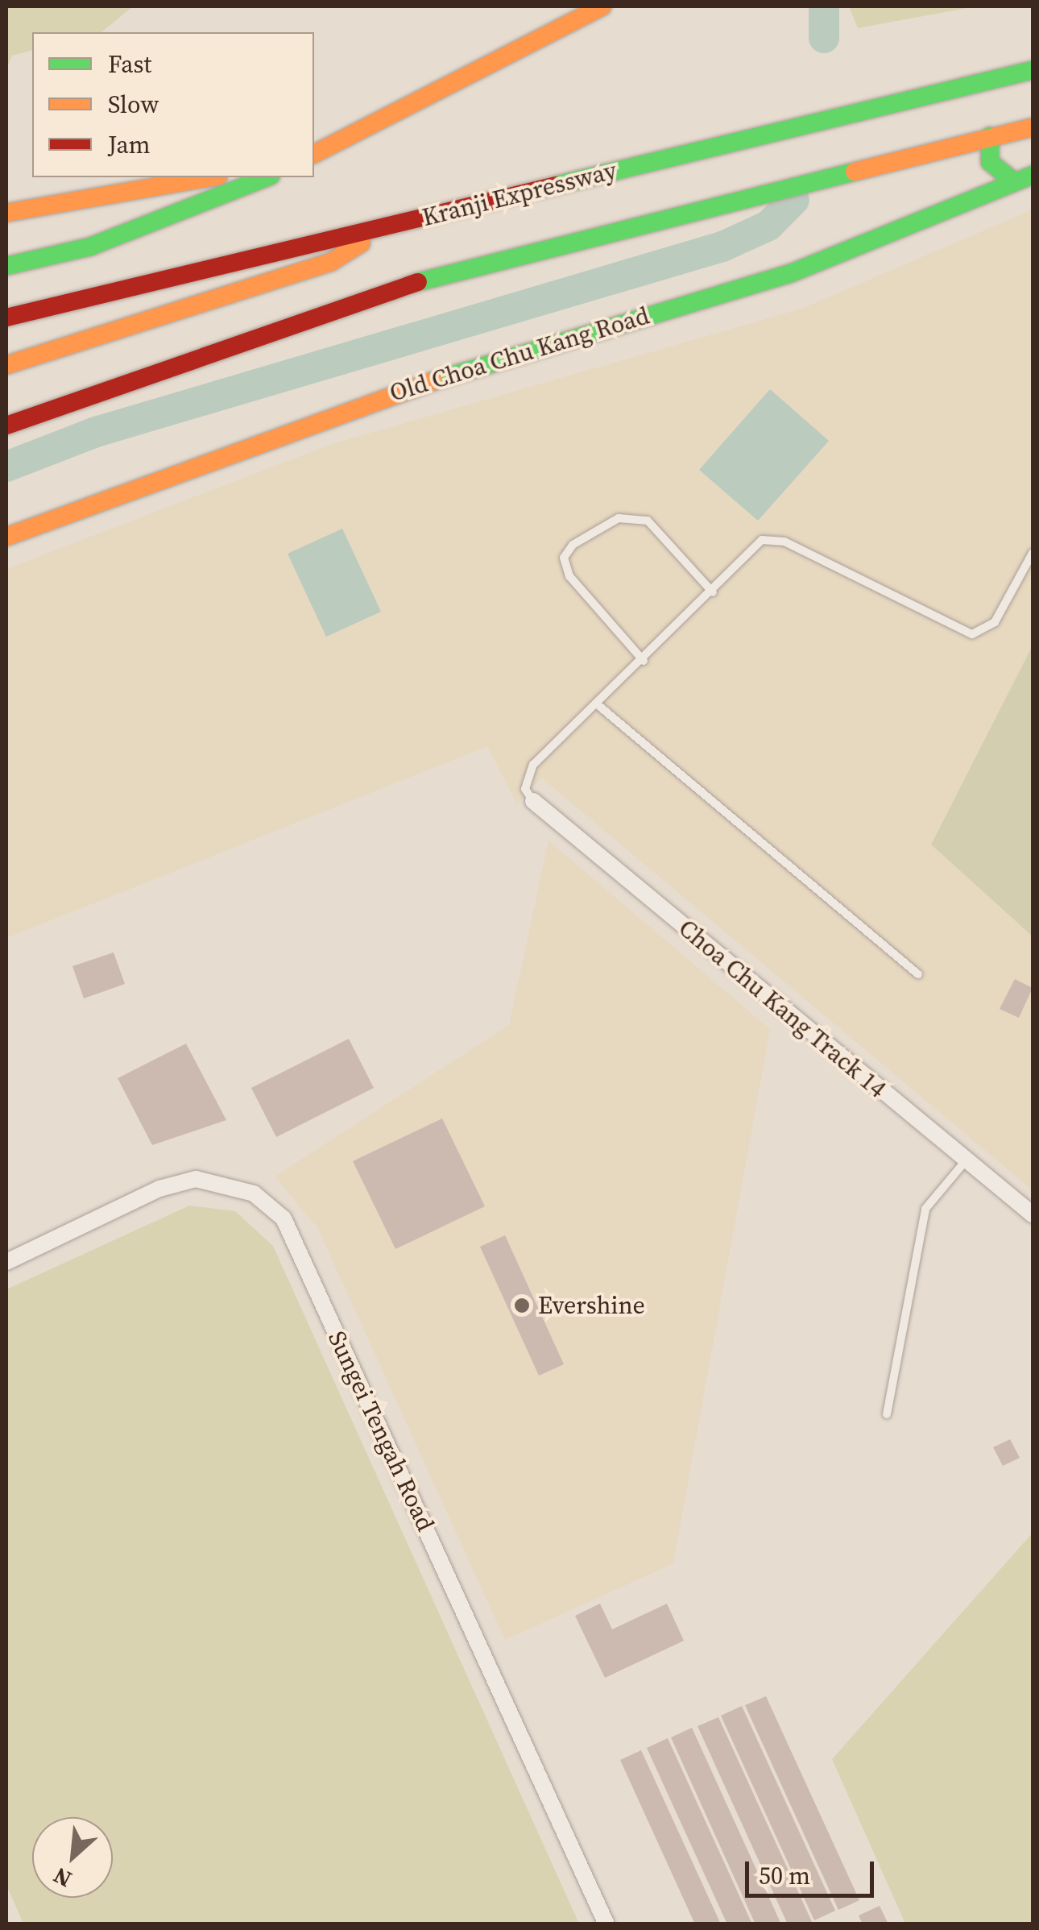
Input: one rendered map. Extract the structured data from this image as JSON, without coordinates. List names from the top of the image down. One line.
{"streets":{"main road":["Kranji Expressway","Old Choa Chu Kang Road"],"street":["Choa Chu Kang Track 14","Sungei Tengah Road"]},"places":["Evershine"],"legend":["Fast","Slow","Jam"],"scale_bar":"50 m","north":"bottom left"}
